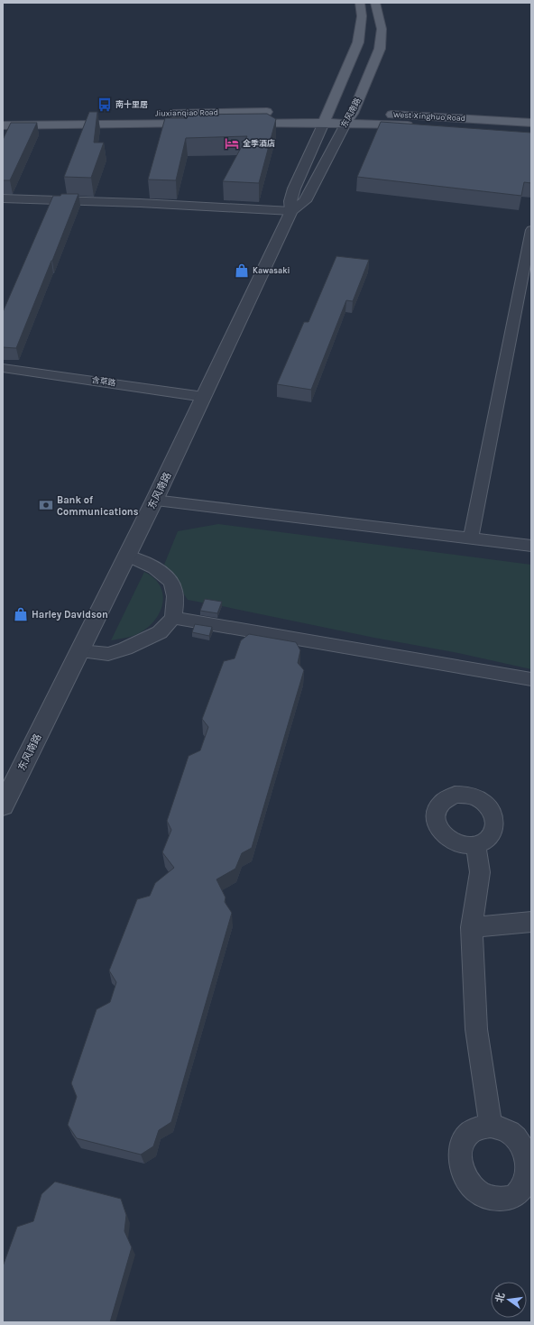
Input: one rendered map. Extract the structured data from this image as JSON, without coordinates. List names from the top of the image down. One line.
{"streets":{"main road":["Jiuxianqiao Road","东风南路","West Xinghuo Road"],"street":["含草路"]},"crossings":[["Jiuxianqiao Road","东风南路"],["Jiuxianqiao Road","West Xinghuo Road"],["东风南路","West Xinghuo Road"],["东风南路","含草路"]],"places":{"bus stop":["南十里居"],"hotel":["全季酒店"],"shop":["Kawasaki","Harley Davidson"],"bank":["Bank of Communications"]},"north":"left"}
